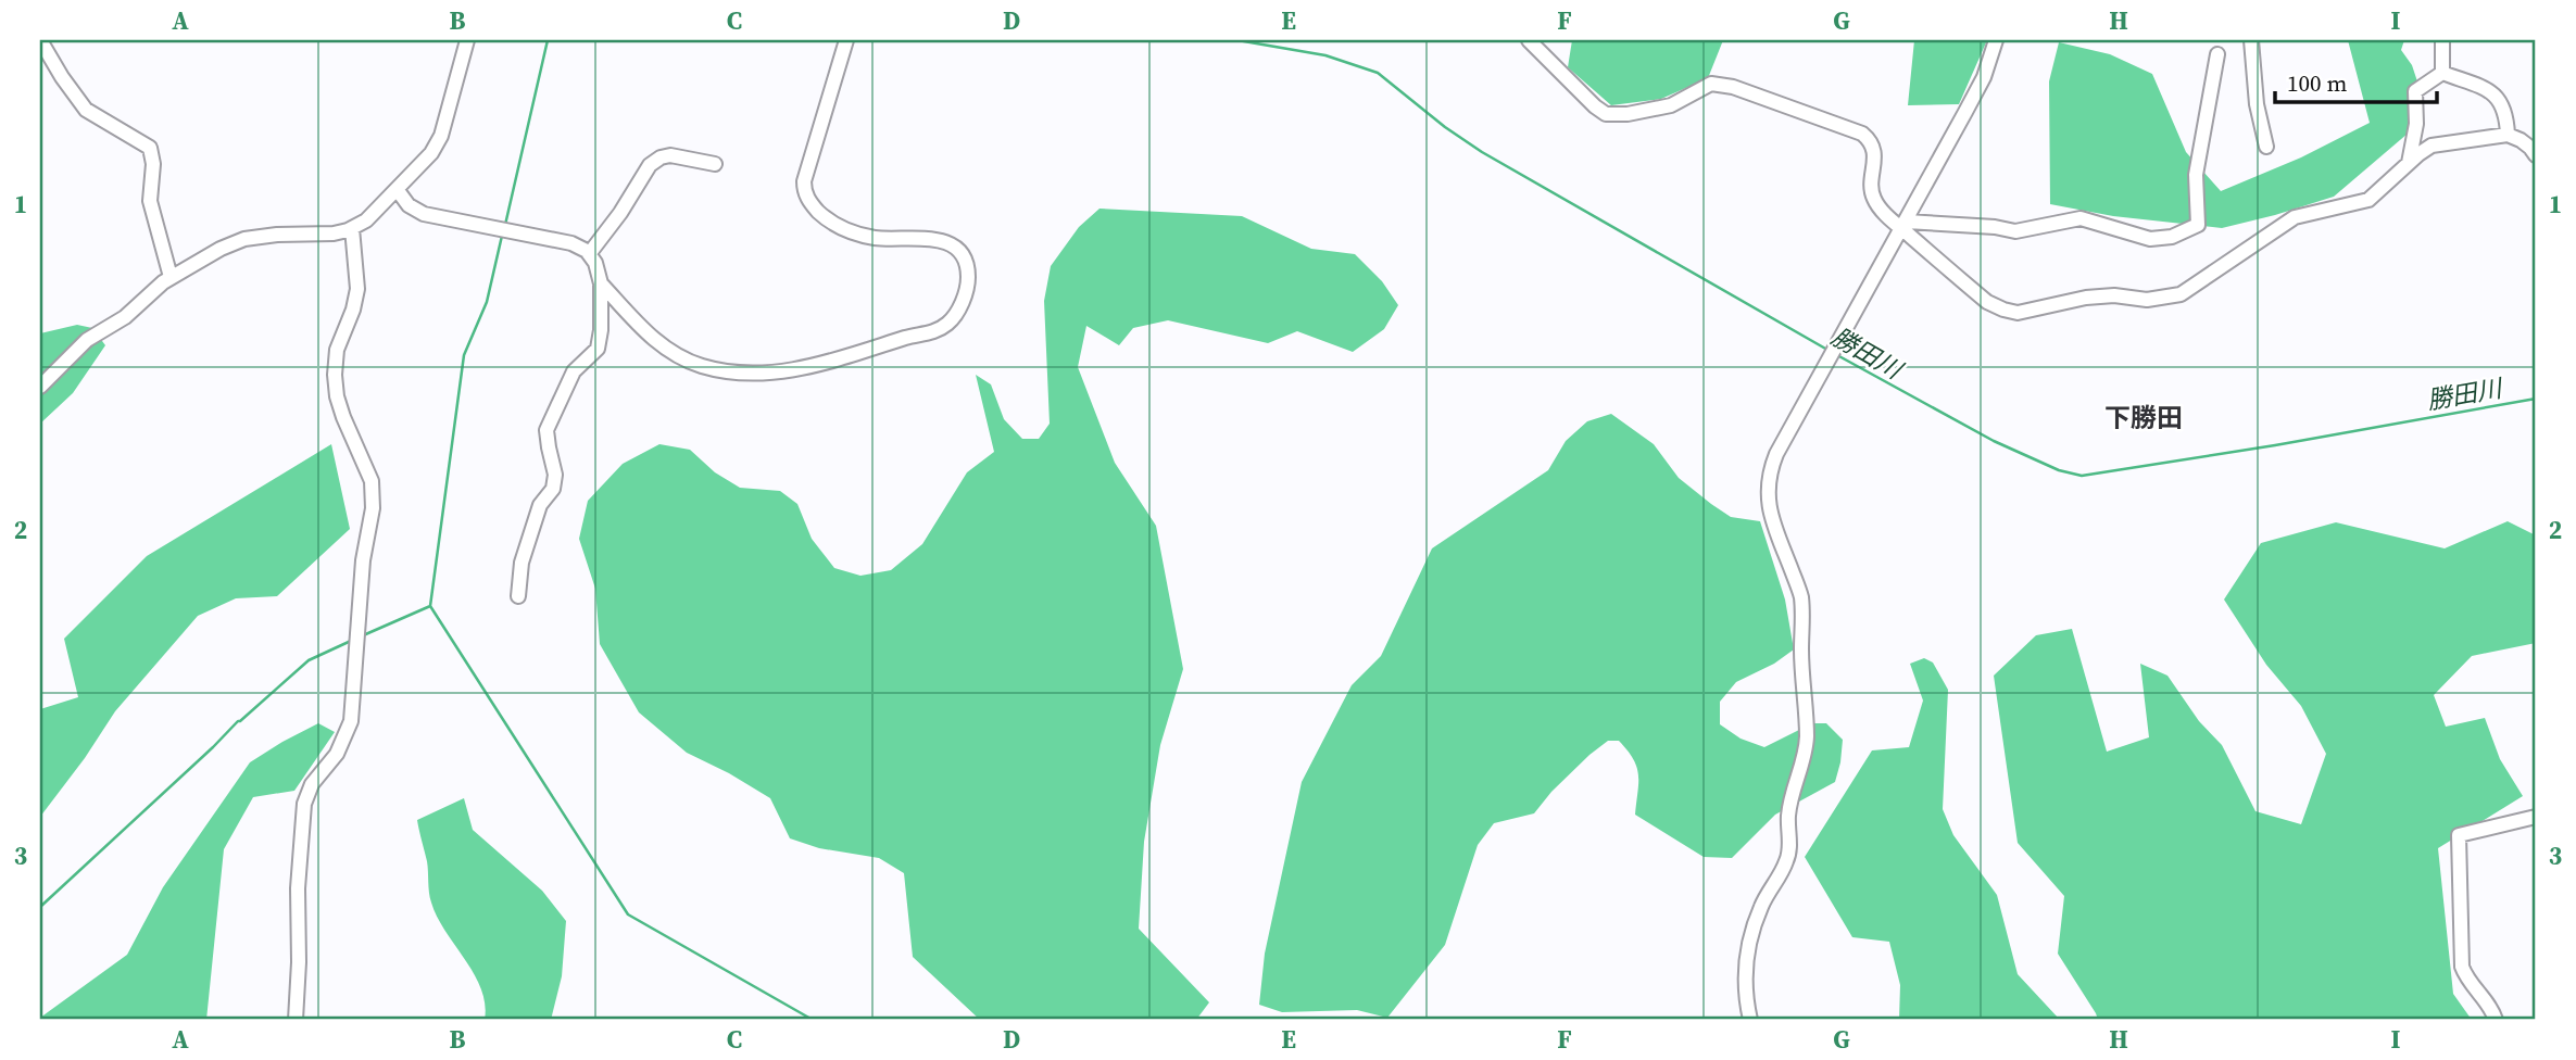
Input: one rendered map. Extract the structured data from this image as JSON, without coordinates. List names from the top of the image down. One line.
{"districts":["下勝田"],"water":["勝田川"],"scale_bar":"100 m","grid":{"columns":["A","B","C","D","E","F","G","H","I"],"rows":["1","2","3"]}}
